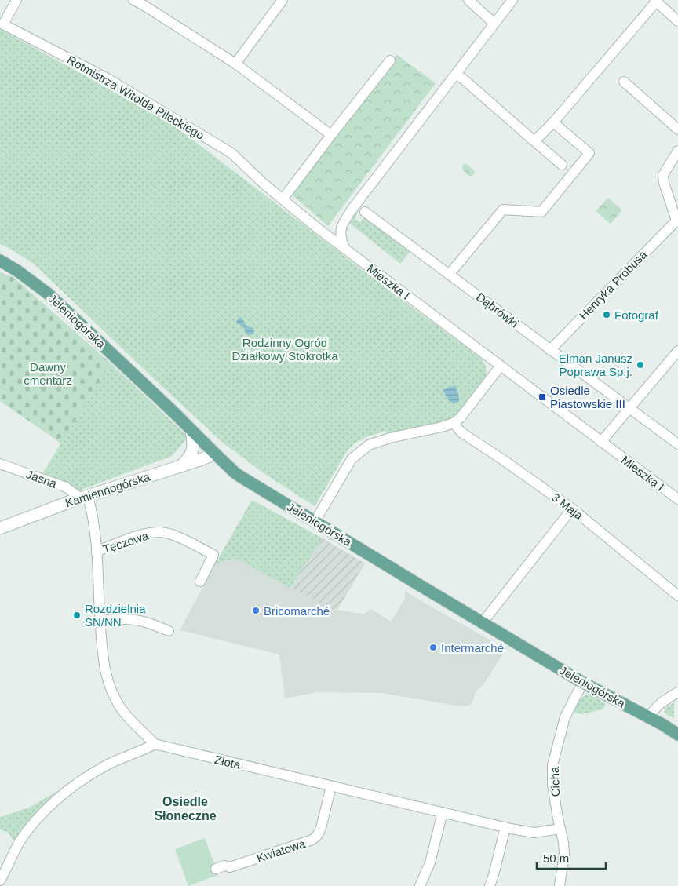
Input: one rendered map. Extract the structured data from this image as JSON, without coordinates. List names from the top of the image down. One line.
{"streets":{"main road":["Jeleniogórska"],"street":["Rotmistrza Witolda Pileckiego","Mieszka I","Henryka Probusa","Dąbrówki","Jasna","Kamiennogórska","3 Maja","Tęczowa","Złota","Cicha","Kwiatowa"]},"crossings":[["Rotmistrza Witolda Pileckiego","Mieszka I"],["Henryka Probusa","Dąbrówki"],["Jeleniogórska","Kamiennogórska"],["Jeleniogórska","Cicha"],["Jasna","Kamiennogórska"],["Złota","Cicha"],["Złota","Kwiatowa"]],"districts":["Osiedle Słoneczne"],"parks":["Rodzinny Ogród Działkowy Stokrotka","Dawny cmentarz"],"places":{"other":["Fotograf","Elman Janusz Poprawa Sp.j.","Bricomarché","Rozdzielnia SN/NN","Intermarché"],"transit":["Osiedle Piastowskie III"]},"scale_bar":"50 m"}
